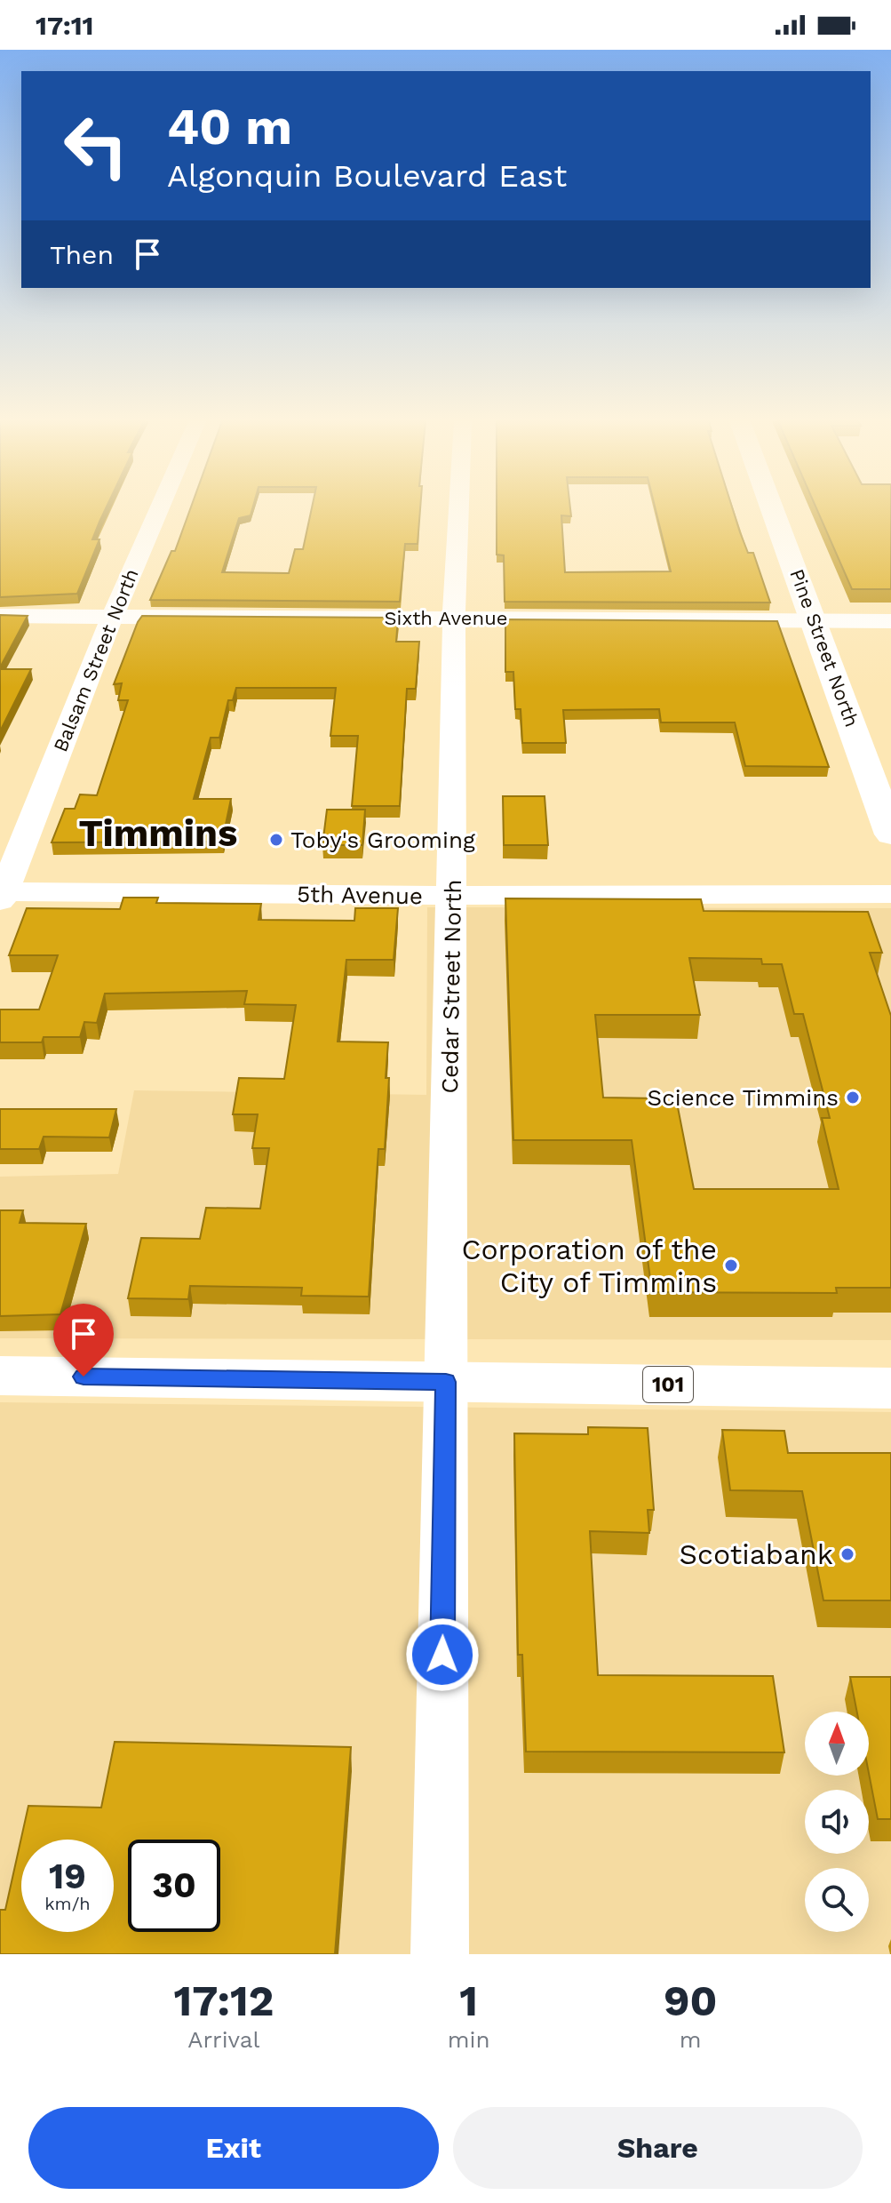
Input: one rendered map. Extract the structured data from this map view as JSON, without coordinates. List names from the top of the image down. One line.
{"streets":{"street":["Sixth Avenue","Pine Street North","Balsam Street North","5th Avenue","Cedar Street North","101"]},"crossings":[["Sixth Avenue","Pine Street North"],["Sixth Avenue","Balsam Street North"],["Sixth Avenue","Cedar Street North"],["Balsam Street North","5th Avenue"],["5th Avenue","Cedar Street North"],["Cedar Street North","101"]],"districts":["Timmins"],"places":["Toby's Grooming","Science Timmins","Corporation of the City of Timmins","Scotiabank"],"north":"top","page":{"status":"17:11","turn":["40 m","Algonquin Boulevard East"],"then":"Then","speed":"19 km/h","limit":"30","eta":["17:12","Arrival","1","min","90","m"],"buttons":["Exit","Share"]}}
